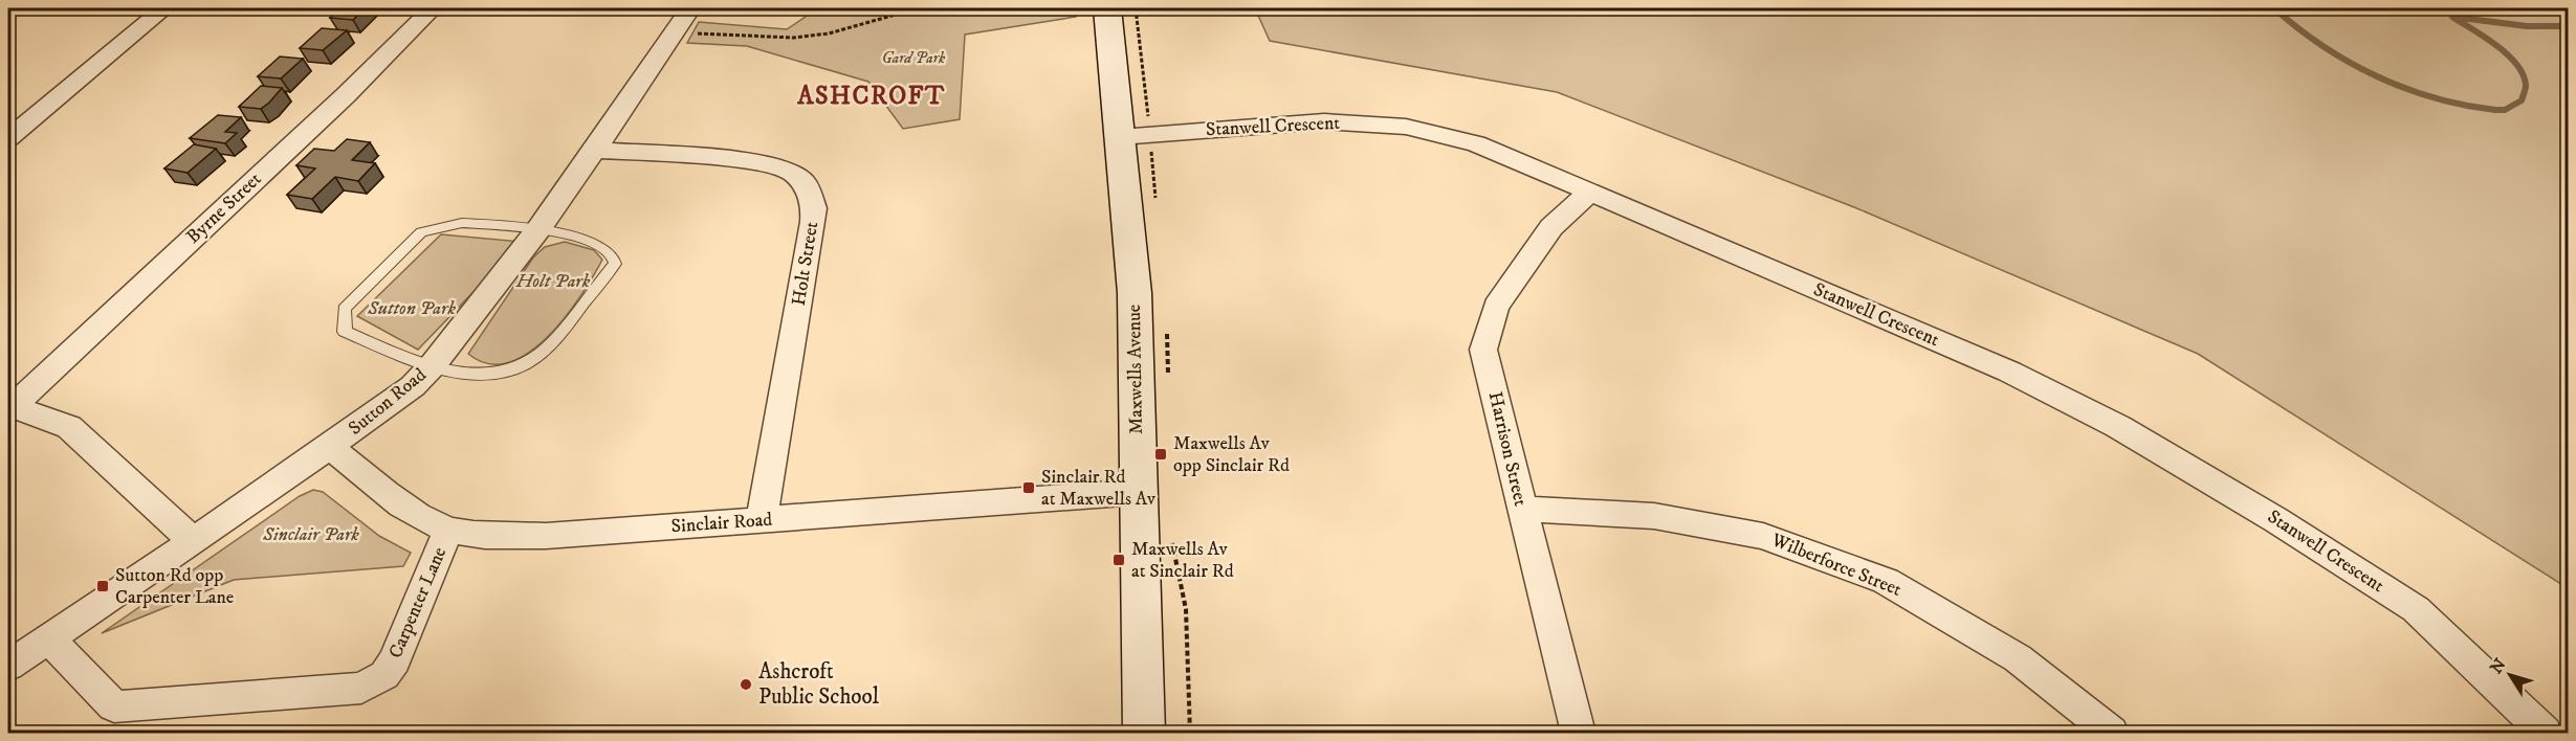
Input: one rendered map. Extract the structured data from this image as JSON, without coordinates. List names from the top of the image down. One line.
{"streets":{"street":["Stanwell Crescent","Byrne Street","Holt Street","Maxwells Avenue","Sutton Road","Harrison Street","Sinclair Road","Wilberforce Street","Carpenter Lane"]},"crossings":[["Stanwell Crescent","Maxwells Avenue"],["Stanwell Crescent","Harrison Street"],["Holt Street","Sutton Road"],["Holt Street","Sinclair Road"],["Maxwells Avenue","Sinclair Road"],["Sutton Road","Sinclair Road"],["Sutton Road","Carpenter Lane"],["Harrison Street","Wilberforce Street"],["Sinclair Road","Carpenter Lane"]],"districts":["ASHCROFT"],"parks":["Gard Park","Holt Park","Sutton Park","Sinclair Park"],"places":{"transit":["Maxwells Av opp Sinclair Rd","Sinclair Rd at Maxwells Av","Maxwells Av at Sinclair Rd","Sutton Rd opp Carpenter Lane"],"other":["Ashcroft Public School"]},"north":"top left"}
